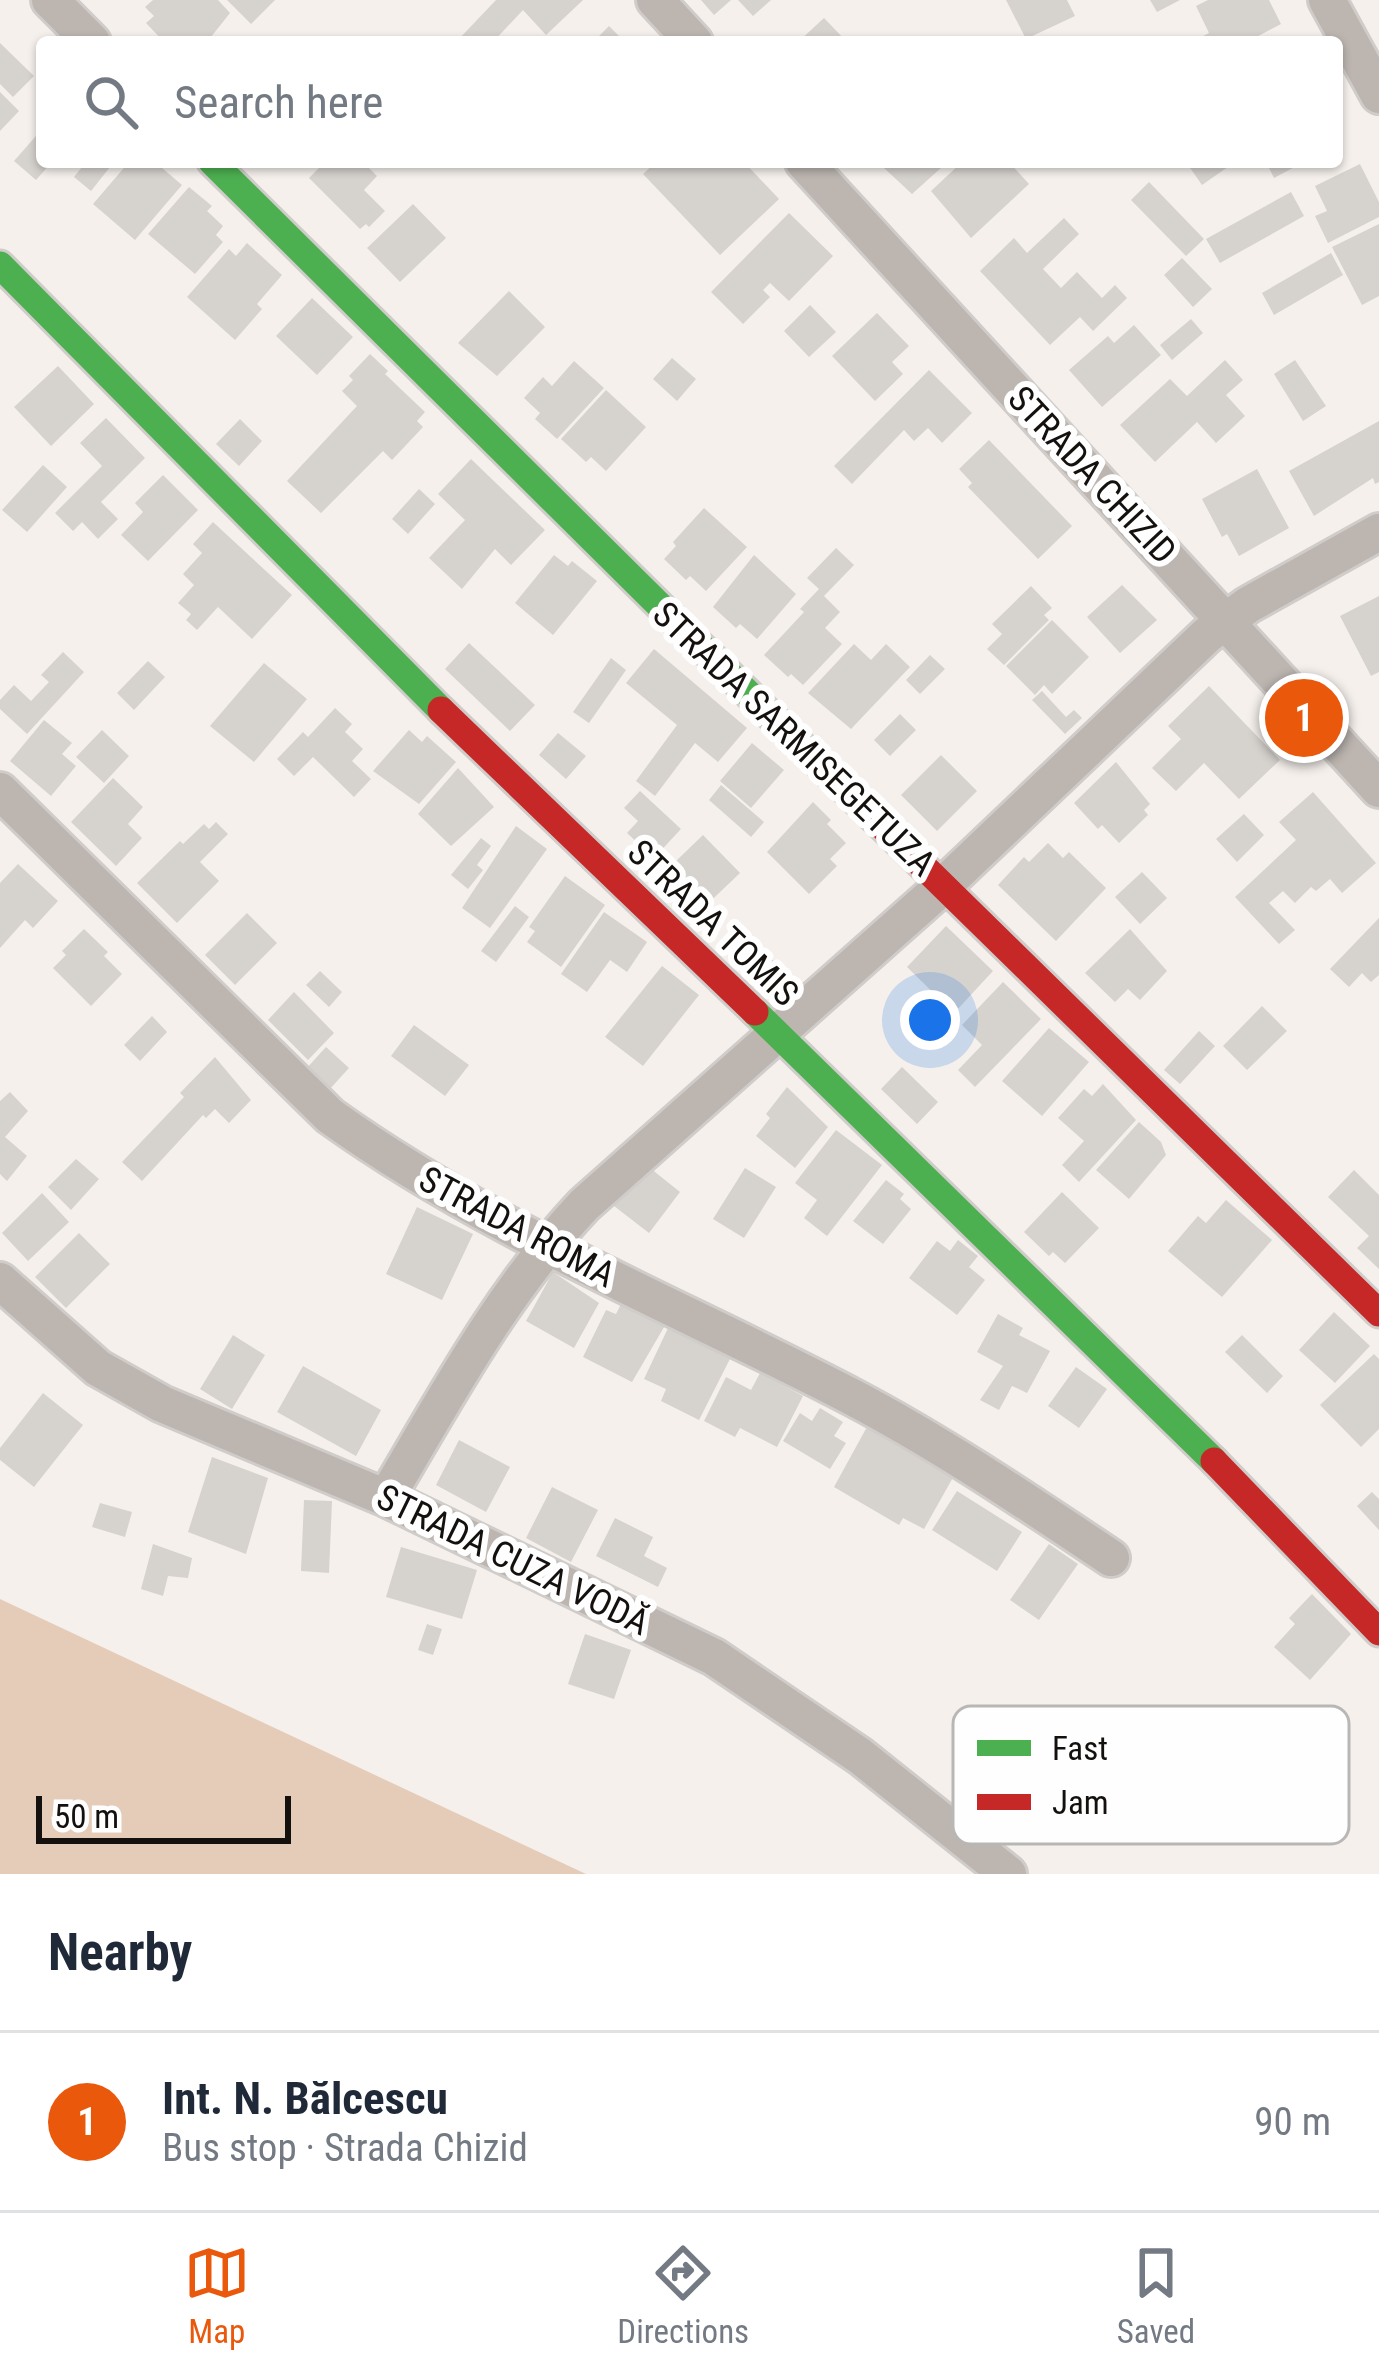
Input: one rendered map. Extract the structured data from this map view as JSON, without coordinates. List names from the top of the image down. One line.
{"streets":{"street":["STRADA CHIZID","STRADA SARMISEGETUZA","STRADA TOMIS","STRADA ROMA","STRADA CUZA VODĂ"]},"legend":["Fast","Jam"],"scale_bar":"50 m","page":{"search":"Search here","pins":"1","scale":"50 m","heading":"Nearby","list":[{"mark":"1","name":"Int. N. Bălcescu","note":"Bus stop · Strada Chizid","value":"90 m"}],"nav":["Map","Directions","Saved"]}}
